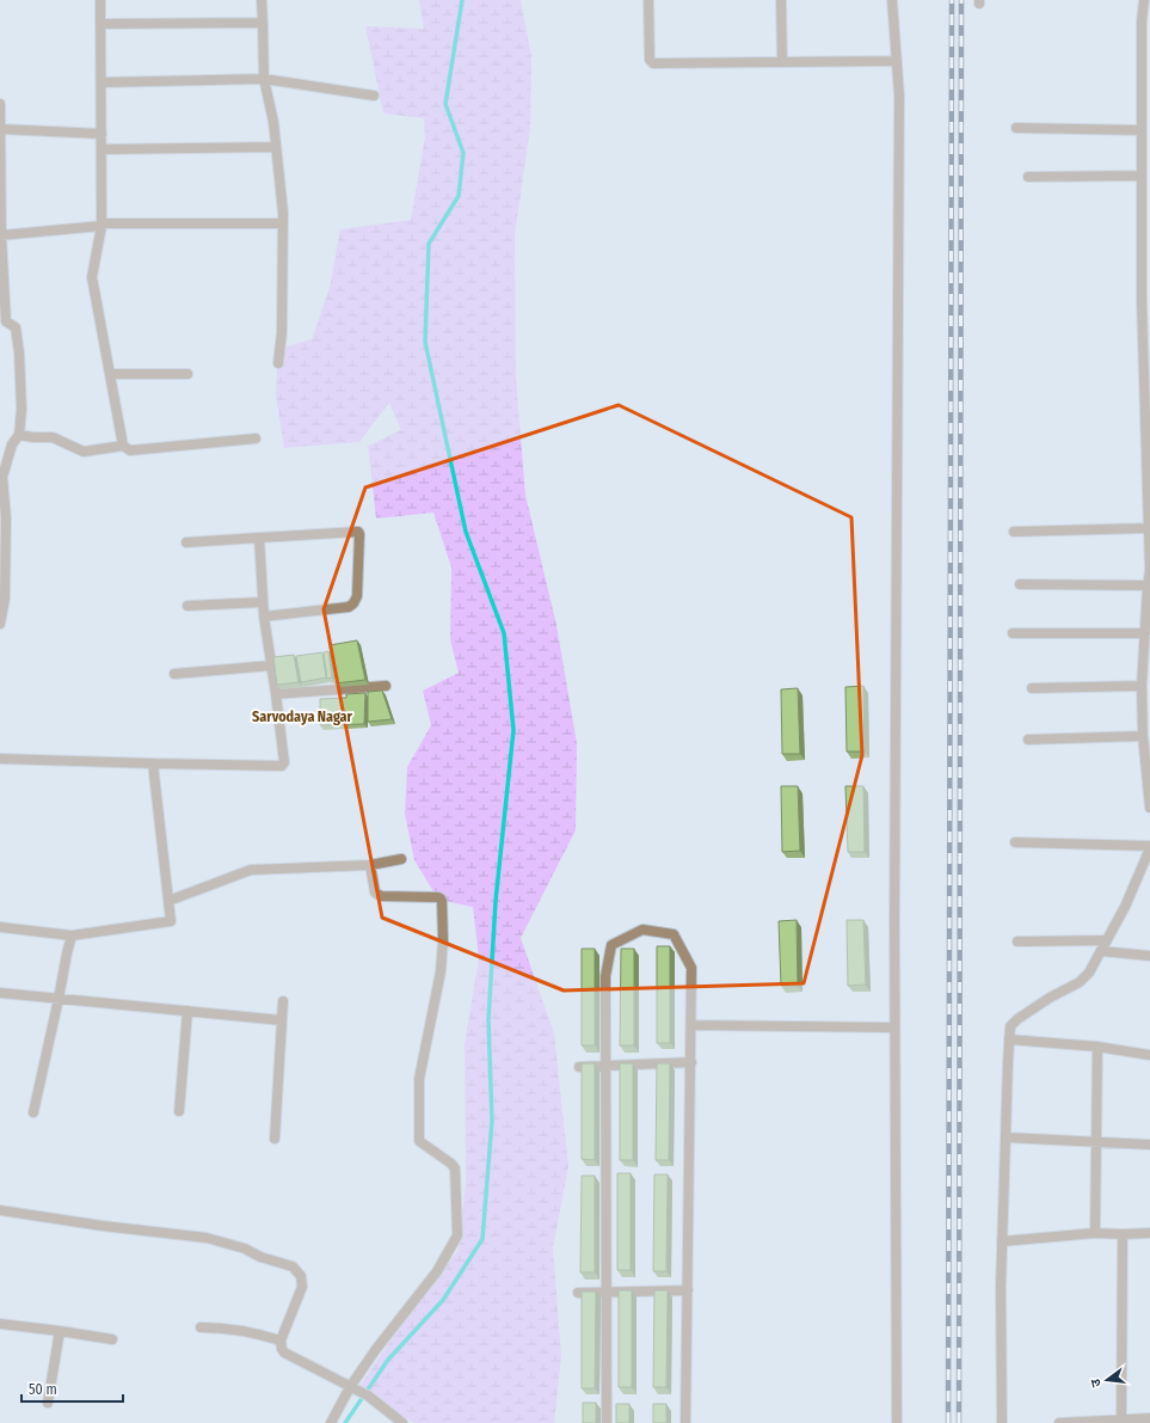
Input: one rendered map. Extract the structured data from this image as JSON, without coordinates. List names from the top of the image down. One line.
{"districts":["Sarvodaya Nagar"],"scale_bar":"50 m","north":"left"}
